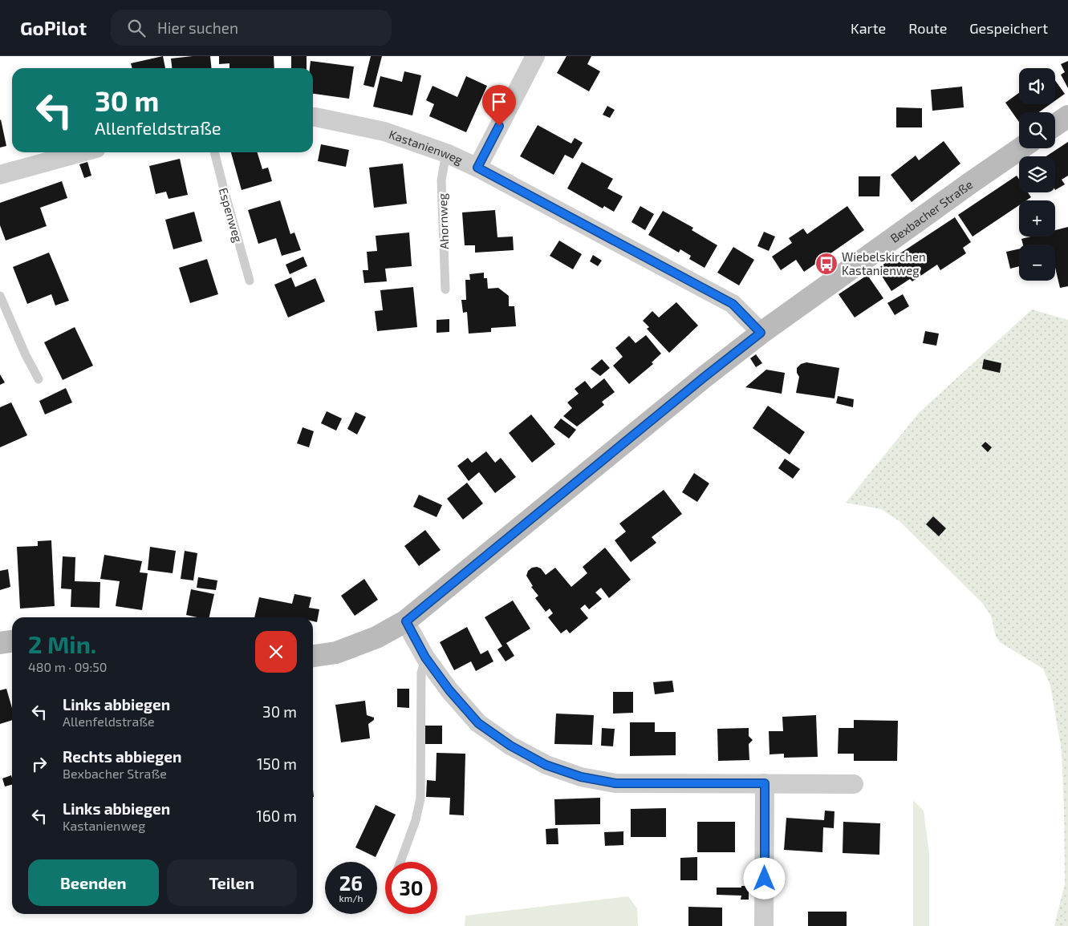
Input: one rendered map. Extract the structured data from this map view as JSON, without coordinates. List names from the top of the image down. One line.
{"streets":{"street":["Kastanienweg","Bexbacher Straße"],"lane":["Espenweg","Ahornweg"]},"crossings":[["Kastanienweg","Bexbacher Straße"],["Kastanienweg","Ahornweg"]],"places":{"bus stop":["Wiebelskirchen Kastanienweg"]},"page":{"header":"GoPilot","search":"Hier suchen","nav":["Karte","Route","Gespeichert"],"map_buttons":["+","−"],"turn":["30 m","Allenfeldstraße"],"heading":["2 Min.","480 m · 09:50"],"list":[{"name":"Links abbiegen","note":"Allenfeldstraße","value":"30 m"},{"name":"Rechts abbiegen","note":"Bexbacher Straße","value":"150 m"},{"name":"Links abbiegen","note":"Kastanienweg","value":"160 m"}],"buttons":["Beenden","Teilen"],"speed":"26 km/h","limit":"30"}}
